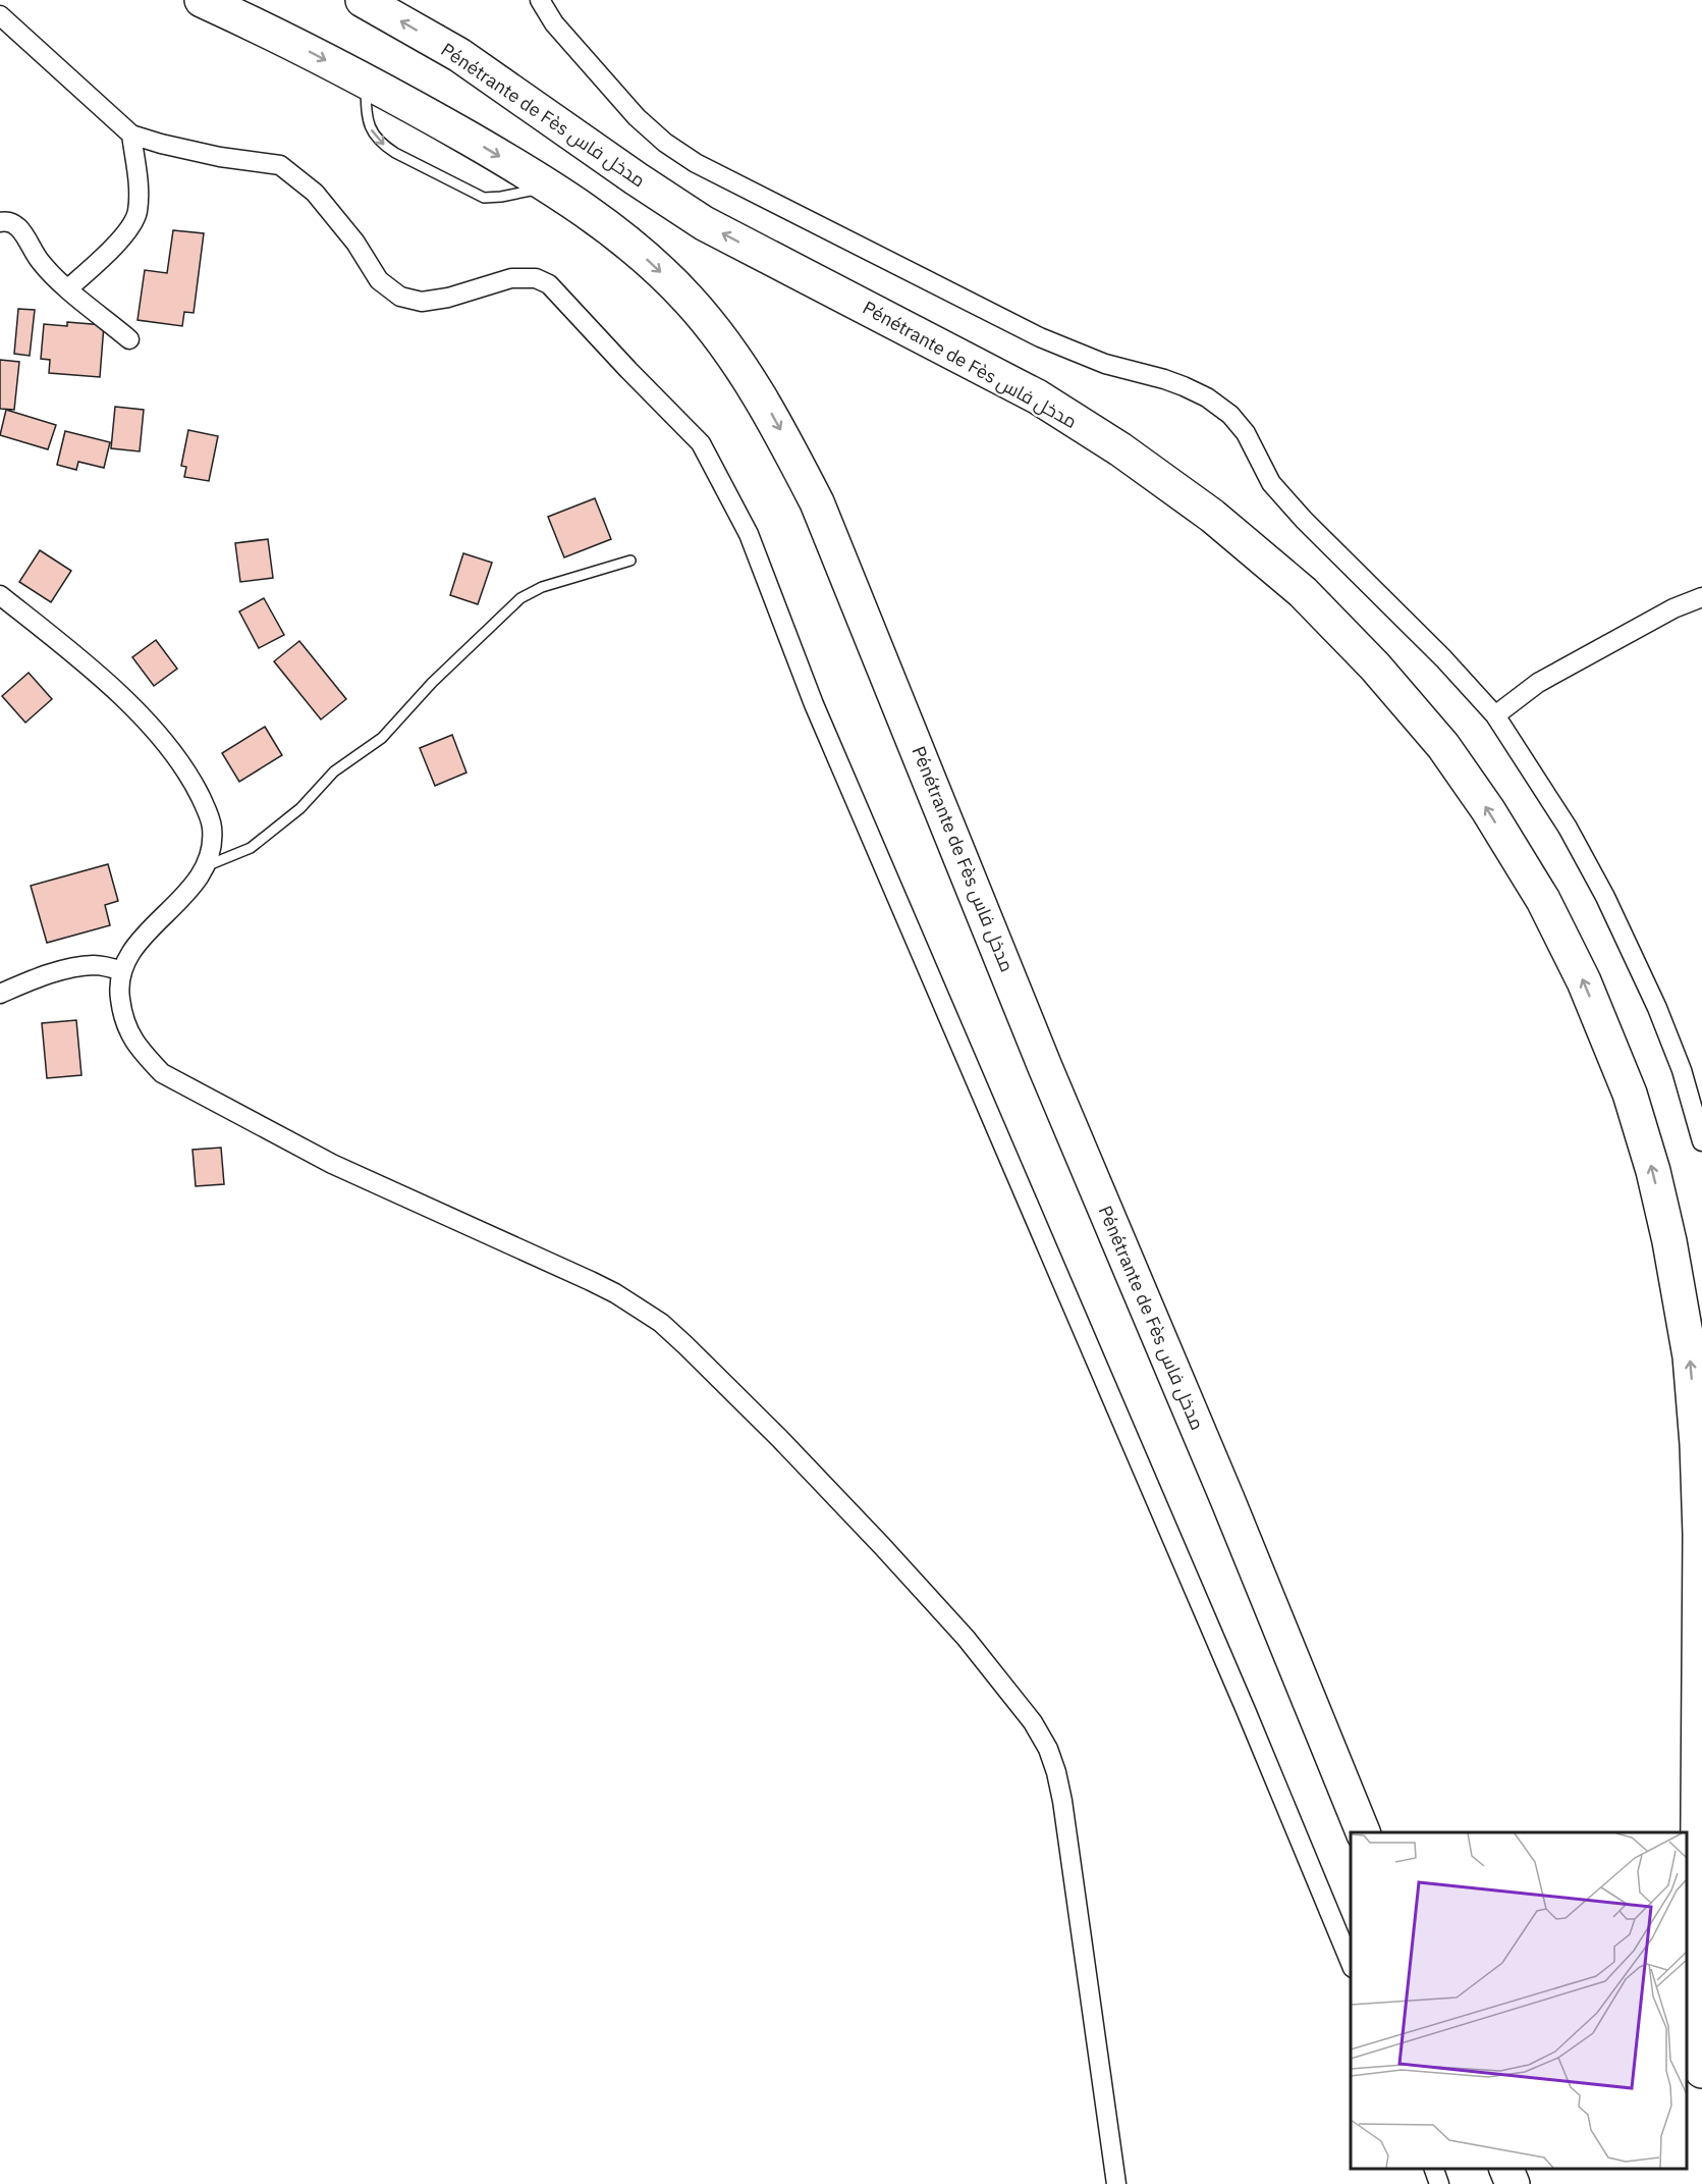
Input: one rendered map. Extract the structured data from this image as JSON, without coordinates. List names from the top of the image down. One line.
{"streets":{"highway":["Pénétrante de Fès مدخل فاس"]}}
